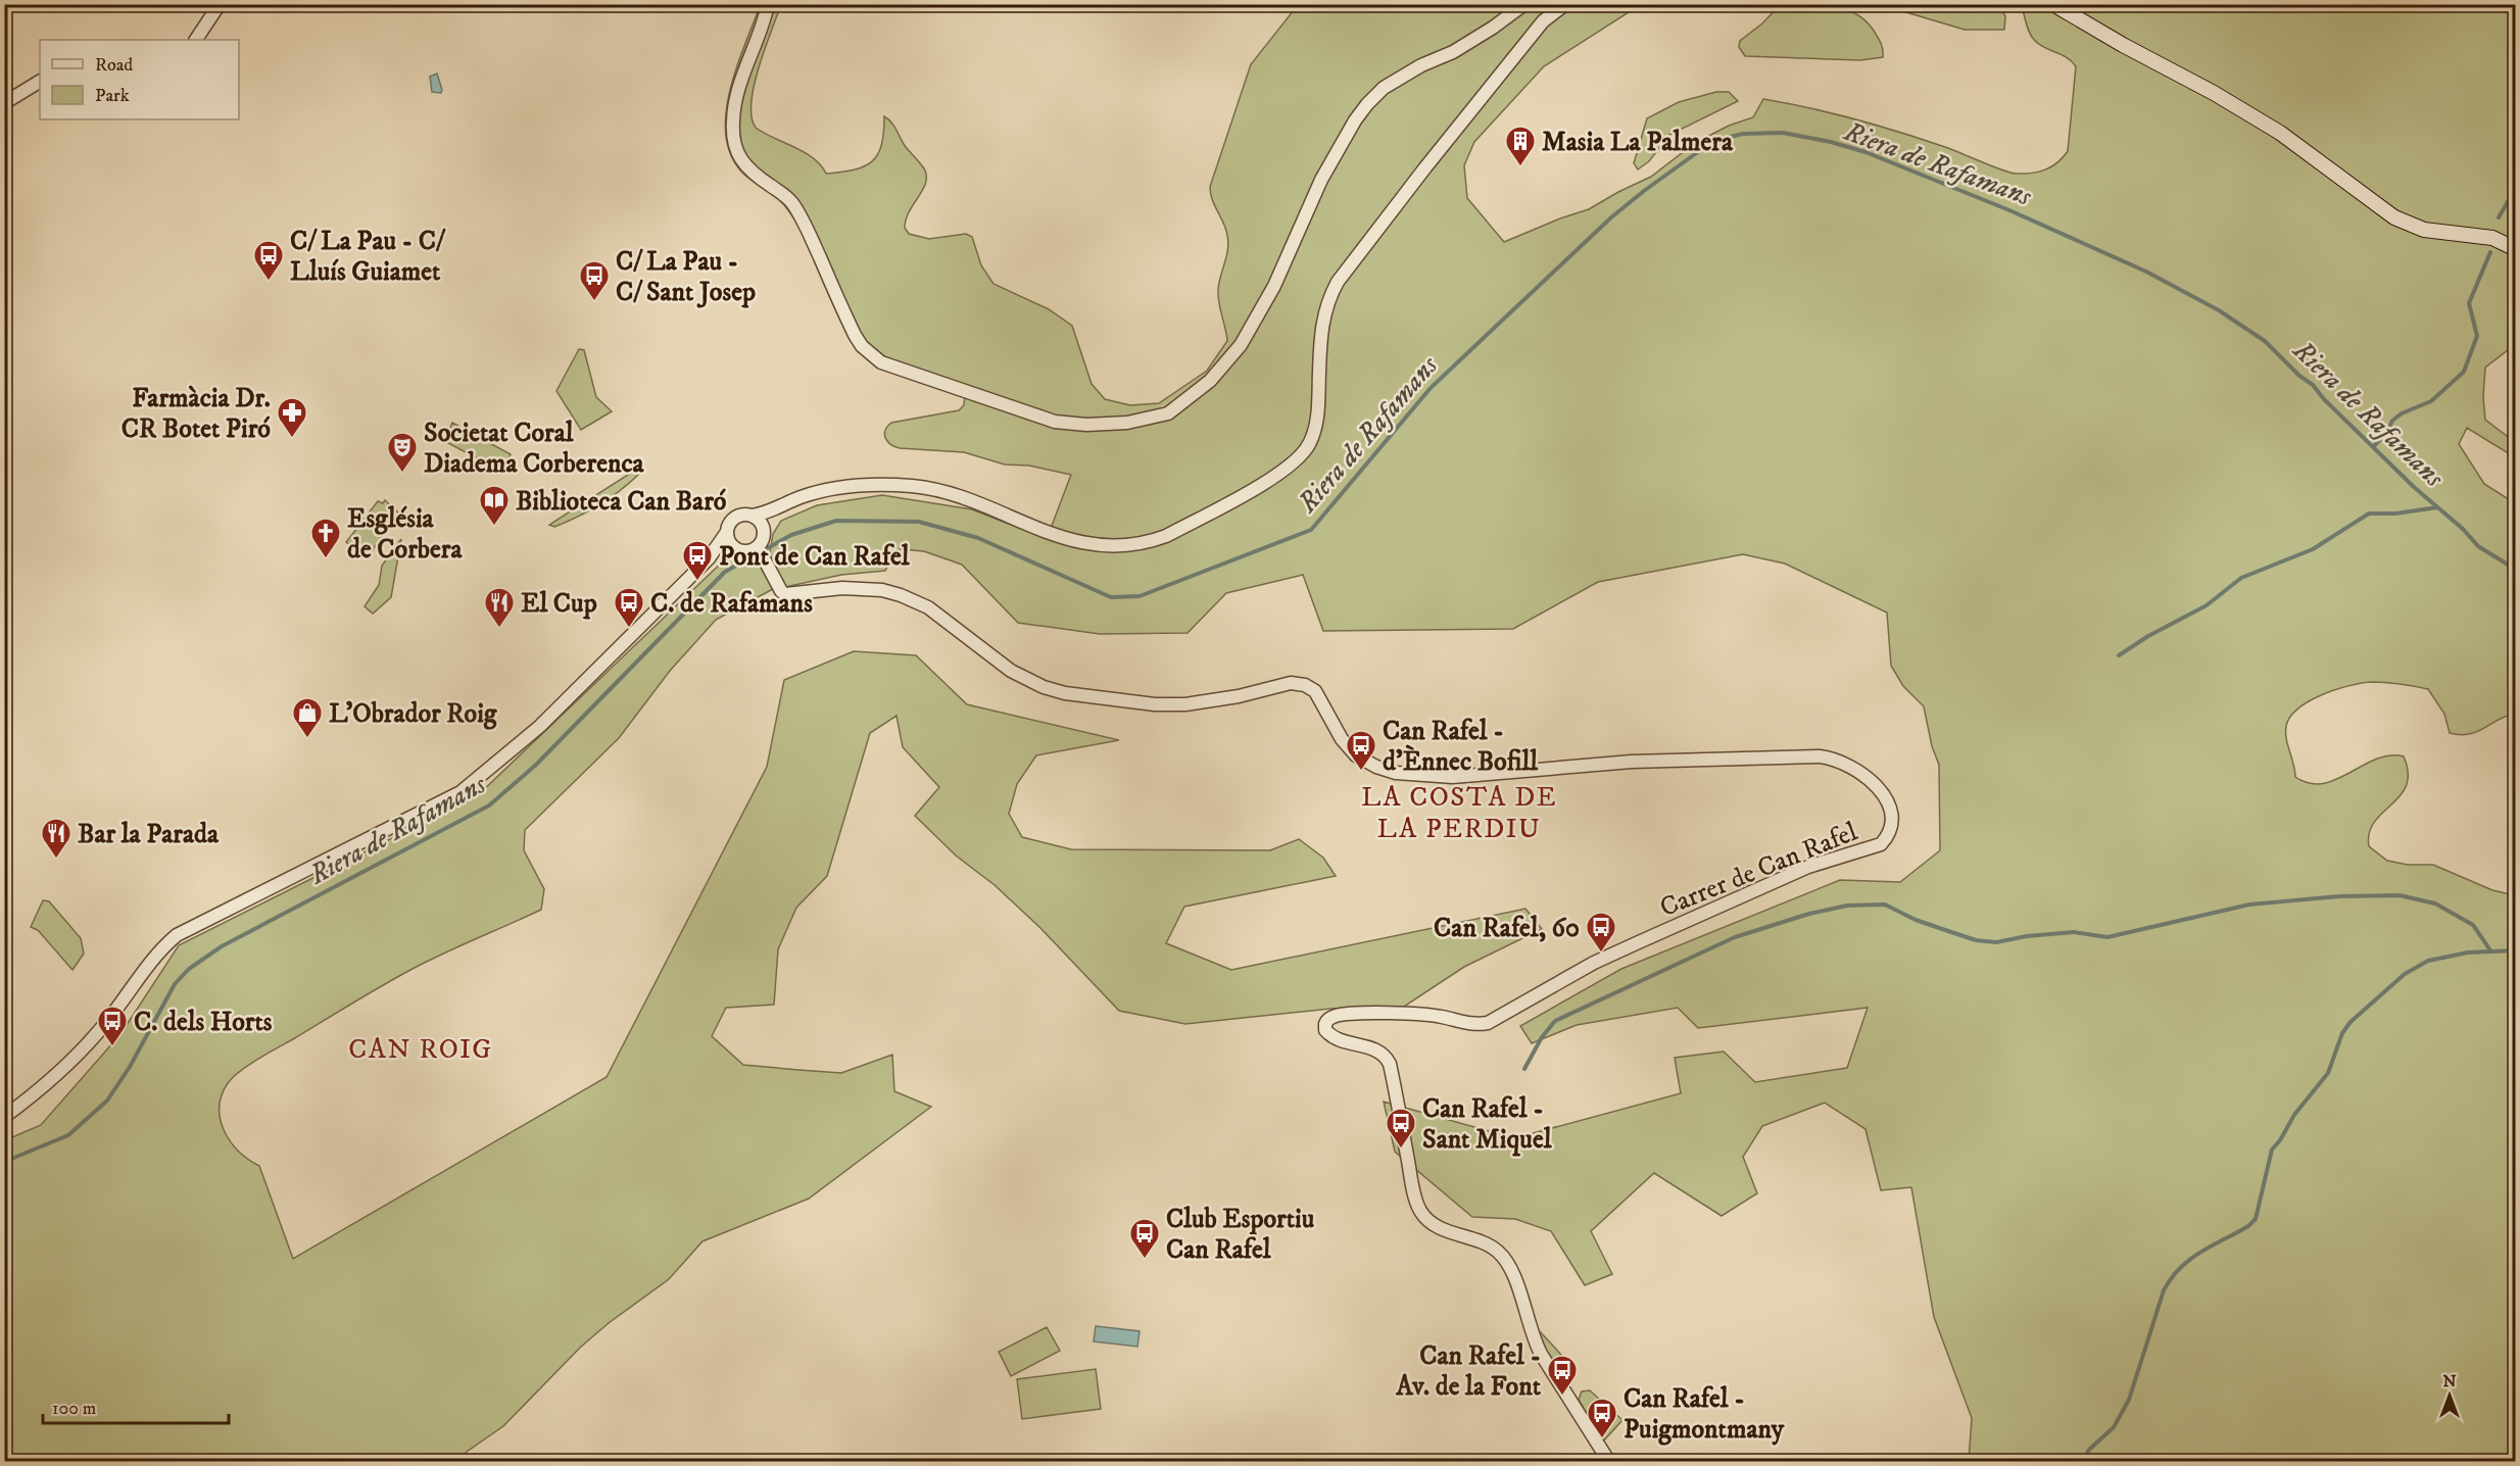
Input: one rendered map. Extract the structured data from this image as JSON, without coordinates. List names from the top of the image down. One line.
{"streets":{"street":["Carrer de Can Rafel"]},"districts":["LA COSTA DE LA PERDIU","CAN ROIG"],"water":["Riera de Rafamans"],"places":{"building":["Masia La Palmera"],"bus stop":["C/ La Pau - C/ Lluís Guiamet","C/ La Pau - C/ Sant Josep","Pont de Can Rafel","C. de Rafamans","Can Rafel - d'Ènnec Bofill","Can Rafel, 60","C. dels Horts","Can Rafel - Sant Miquel","Club Esportiu Can Rafel","Can Rafel - Av. de la Font","Can Rafel - Puigmontmany"],"pharmacy":["Farmàcia Dr. CR Botet Piró"],"theatre":["Societat Coral Diadema Corberenca"],"library":["Biblioteca Can Baró"],"church":["Església de Corbera"],"restaurant":["El Cup","Bar la Parada"],"shop":["L'Obrador Roig"]},"legend":["Road","Park"],"scale_bar":"100 m","north":"top"}
